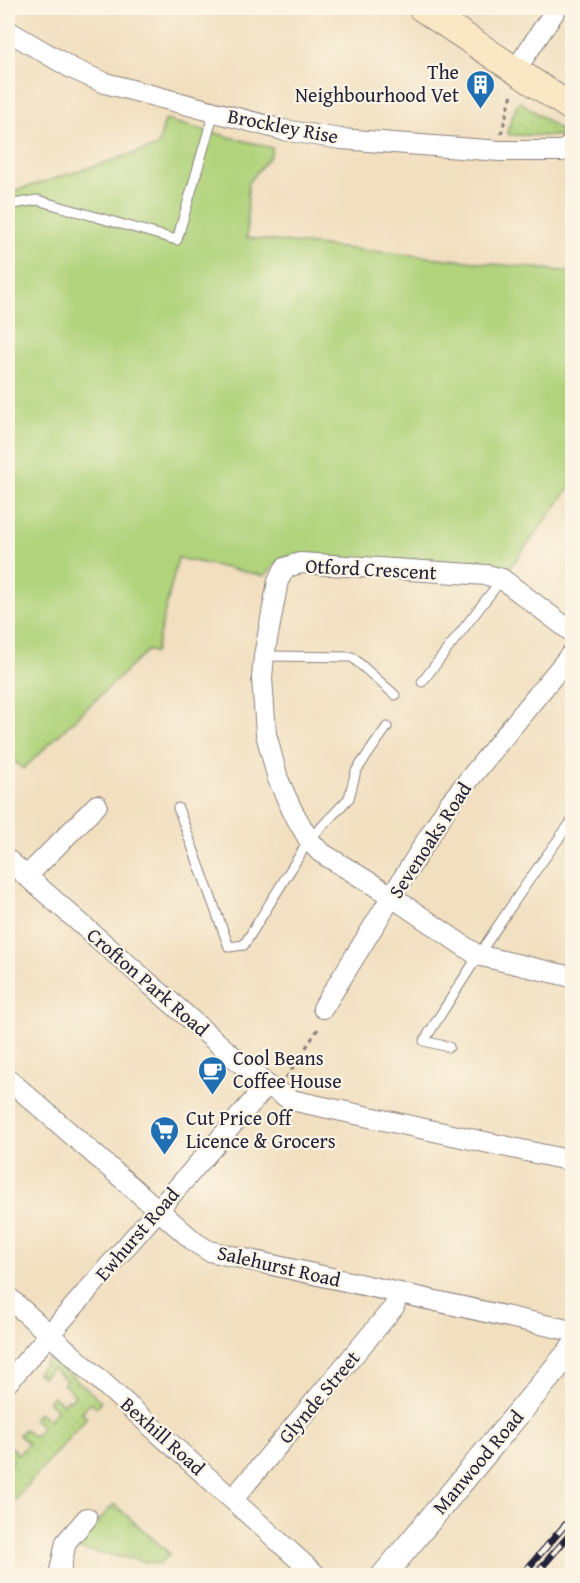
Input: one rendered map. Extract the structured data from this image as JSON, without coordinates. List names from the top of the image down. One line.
{"streets":{"street":["Brockley Rise","Otford Crescent","Sevenoaks Road","Crofton Park Road","Ewhurst Road","Salehurst Road","Glynde Street","Bexhill Road","Manwood Road"]},"crossings":[["Otford Crescent","Sevenoaks Road"],["Crofton Park Road","Ewhurst Road"],["Ewhurst Road","Salehurst Road"],["Ewhurst Road","Bexhill Road"],["Salehurst Road","Glynde Street"],["Glynde Street","Bexhill Road"]],"places":{"building":["The Neighbourhood Vet"],"cafe":["Cool Beans Coffee House"],"supermarket":["Cut Price Off Licence & Grocers"]}}
